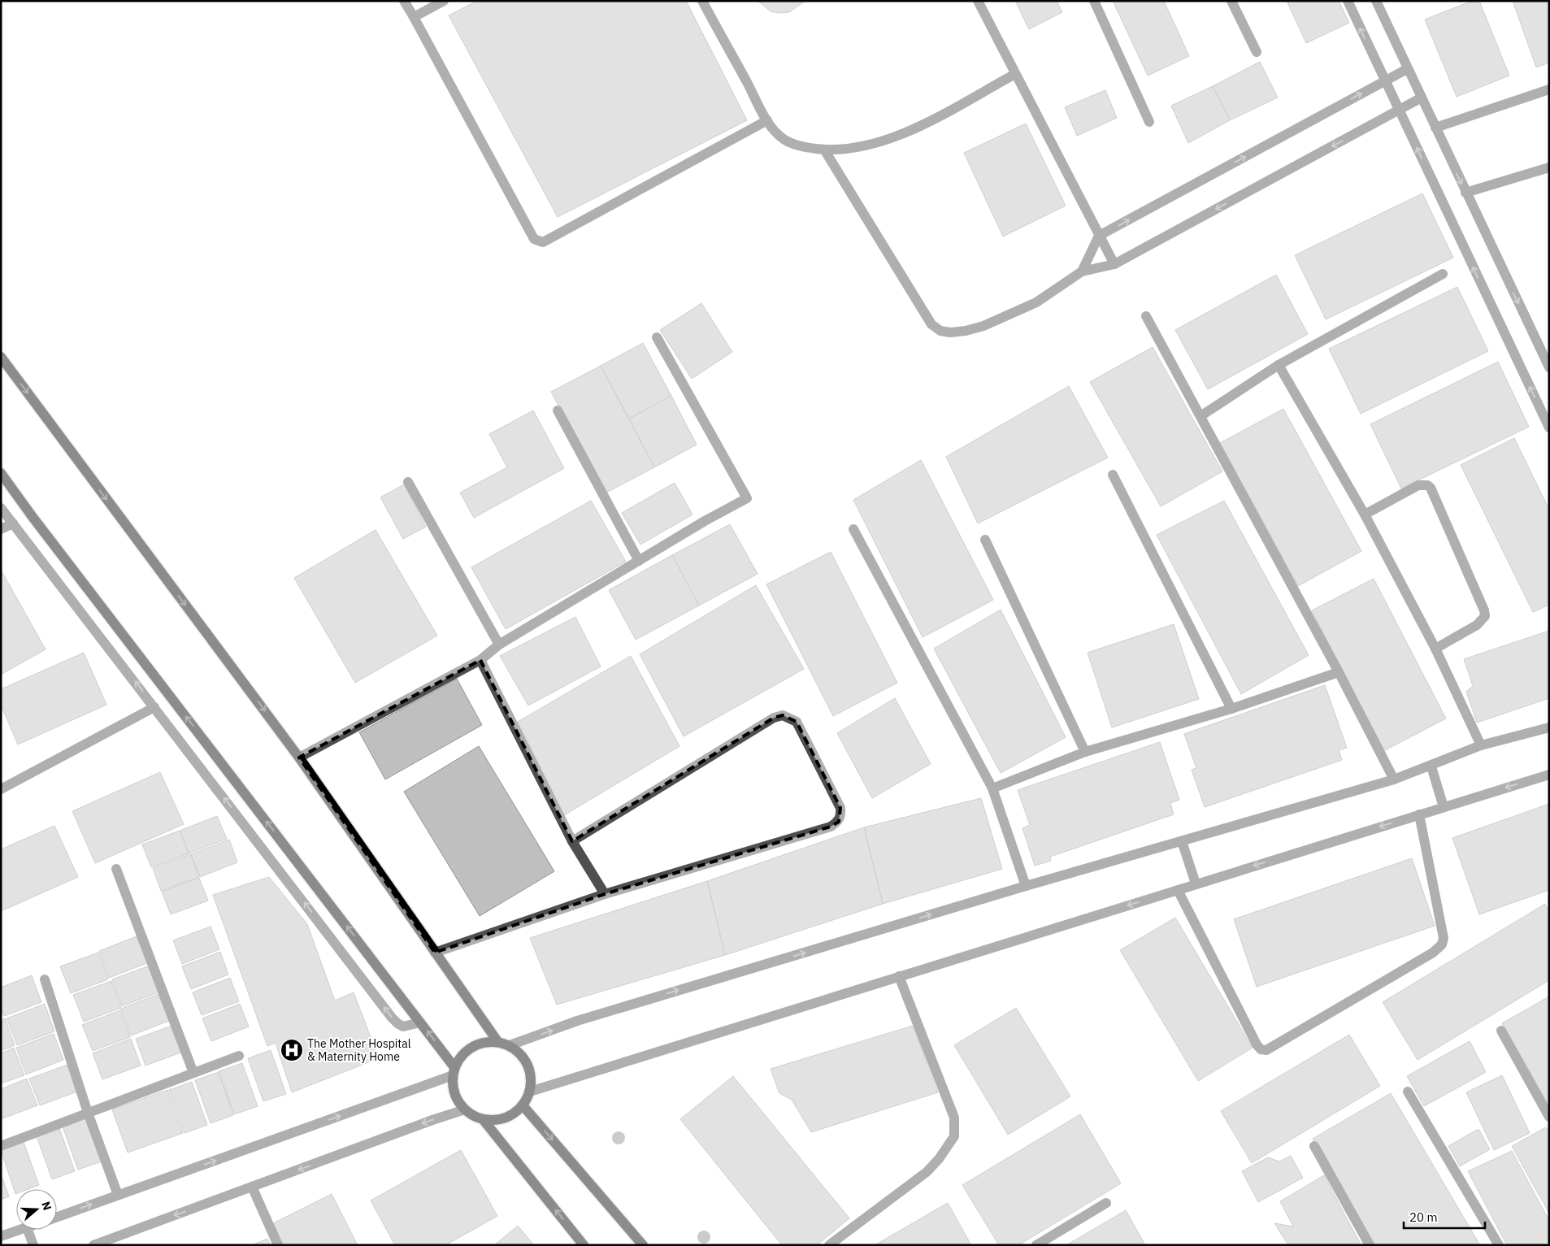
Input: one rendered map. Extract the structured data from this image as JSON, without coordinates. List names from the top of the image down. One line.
{"places":{"hospital":["The Mother Hospital & Maternity Home"]},"scale_bar":"20 m","north":"right"}
